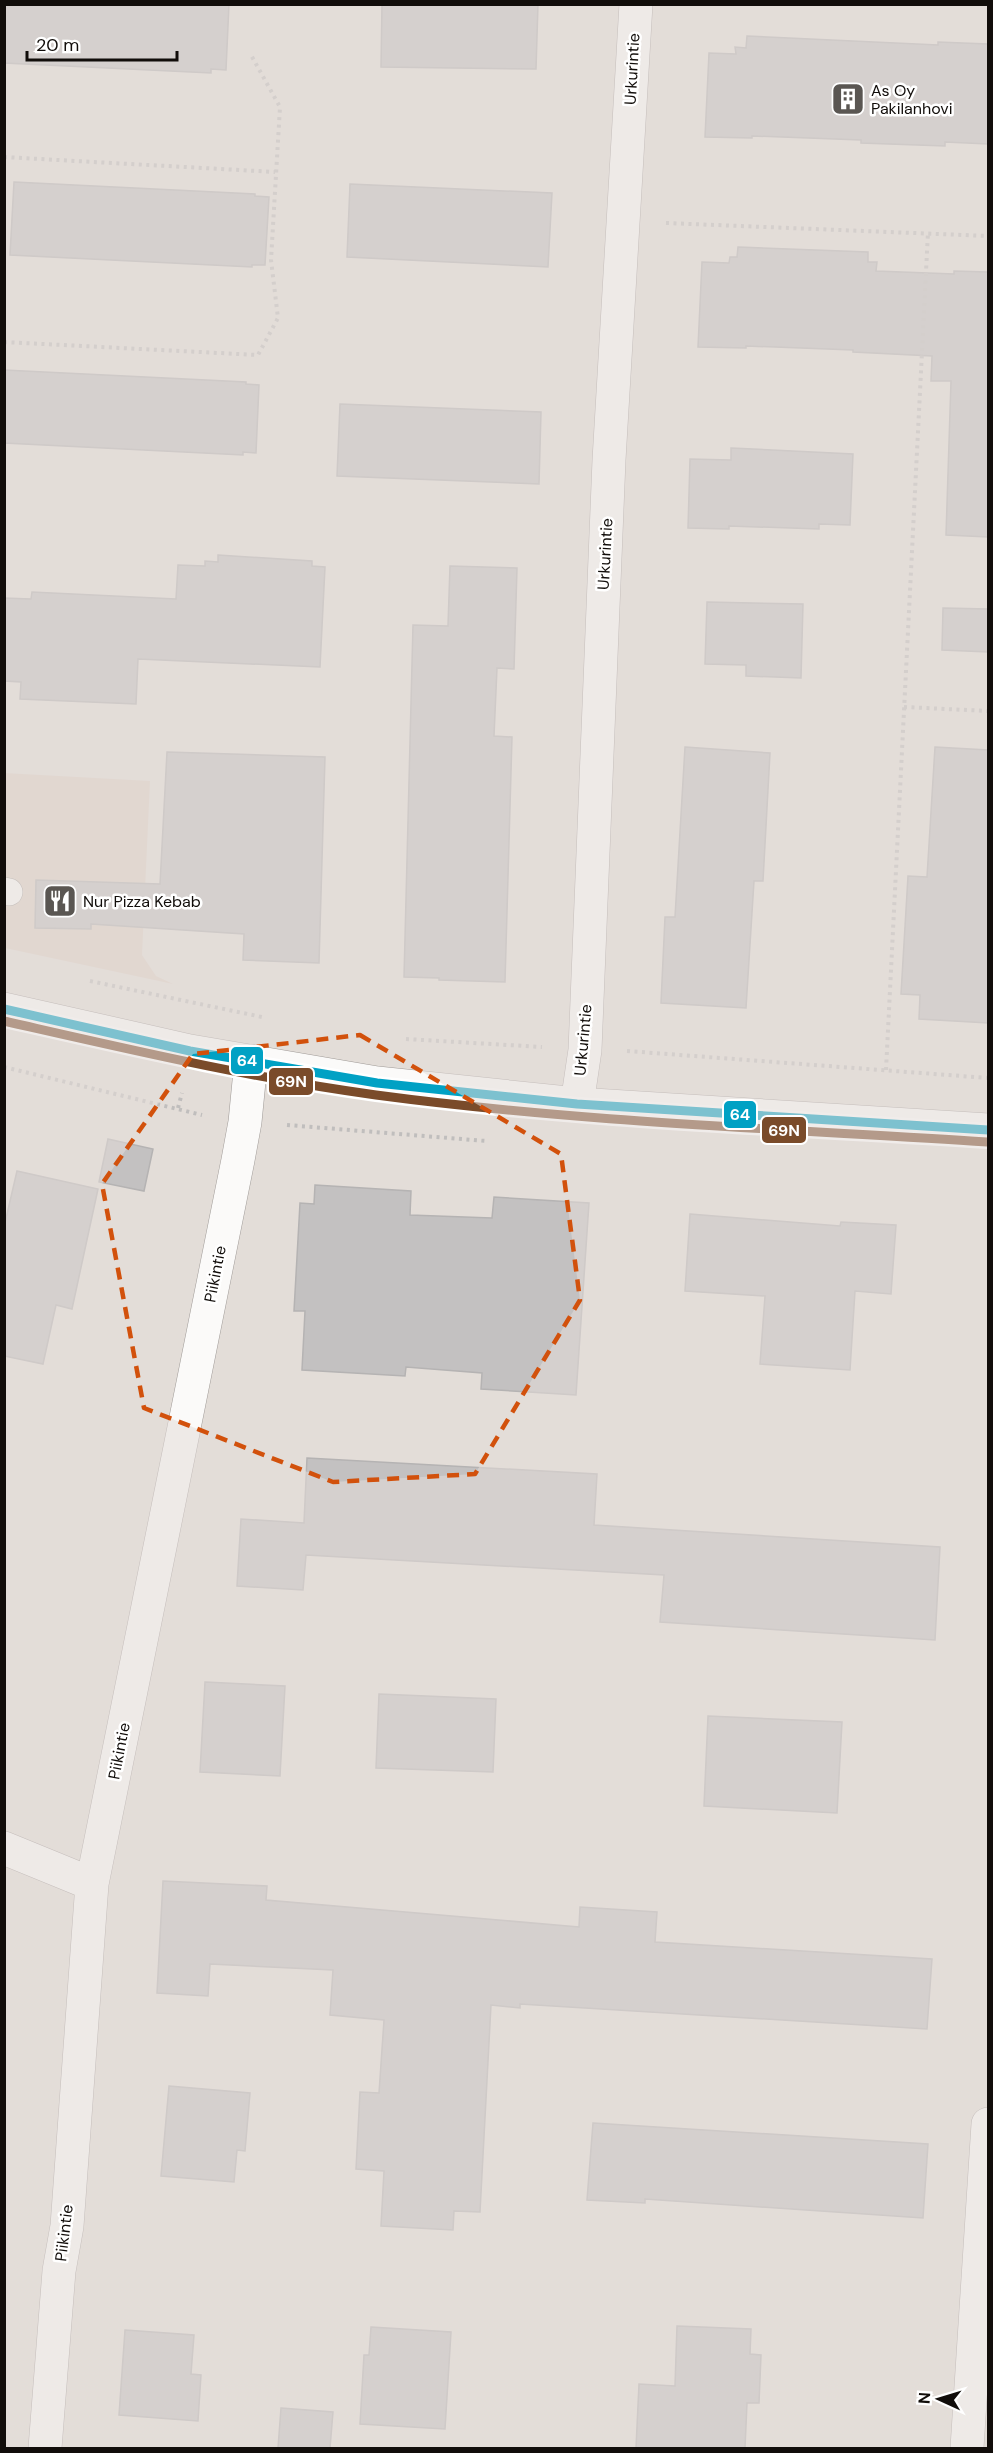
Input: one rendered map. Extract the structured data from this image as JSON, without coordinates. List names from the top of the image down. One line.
{"streets":{"street":["Urkurintie","Piikintie"]},"places":{"building":["As Oy Pakilanhovi"],"restaurant":["Nur Pizza Kebab"]},"lines":["transit line 64","transit line 69N"],"scale_bar":"20 m","north":"left"}
